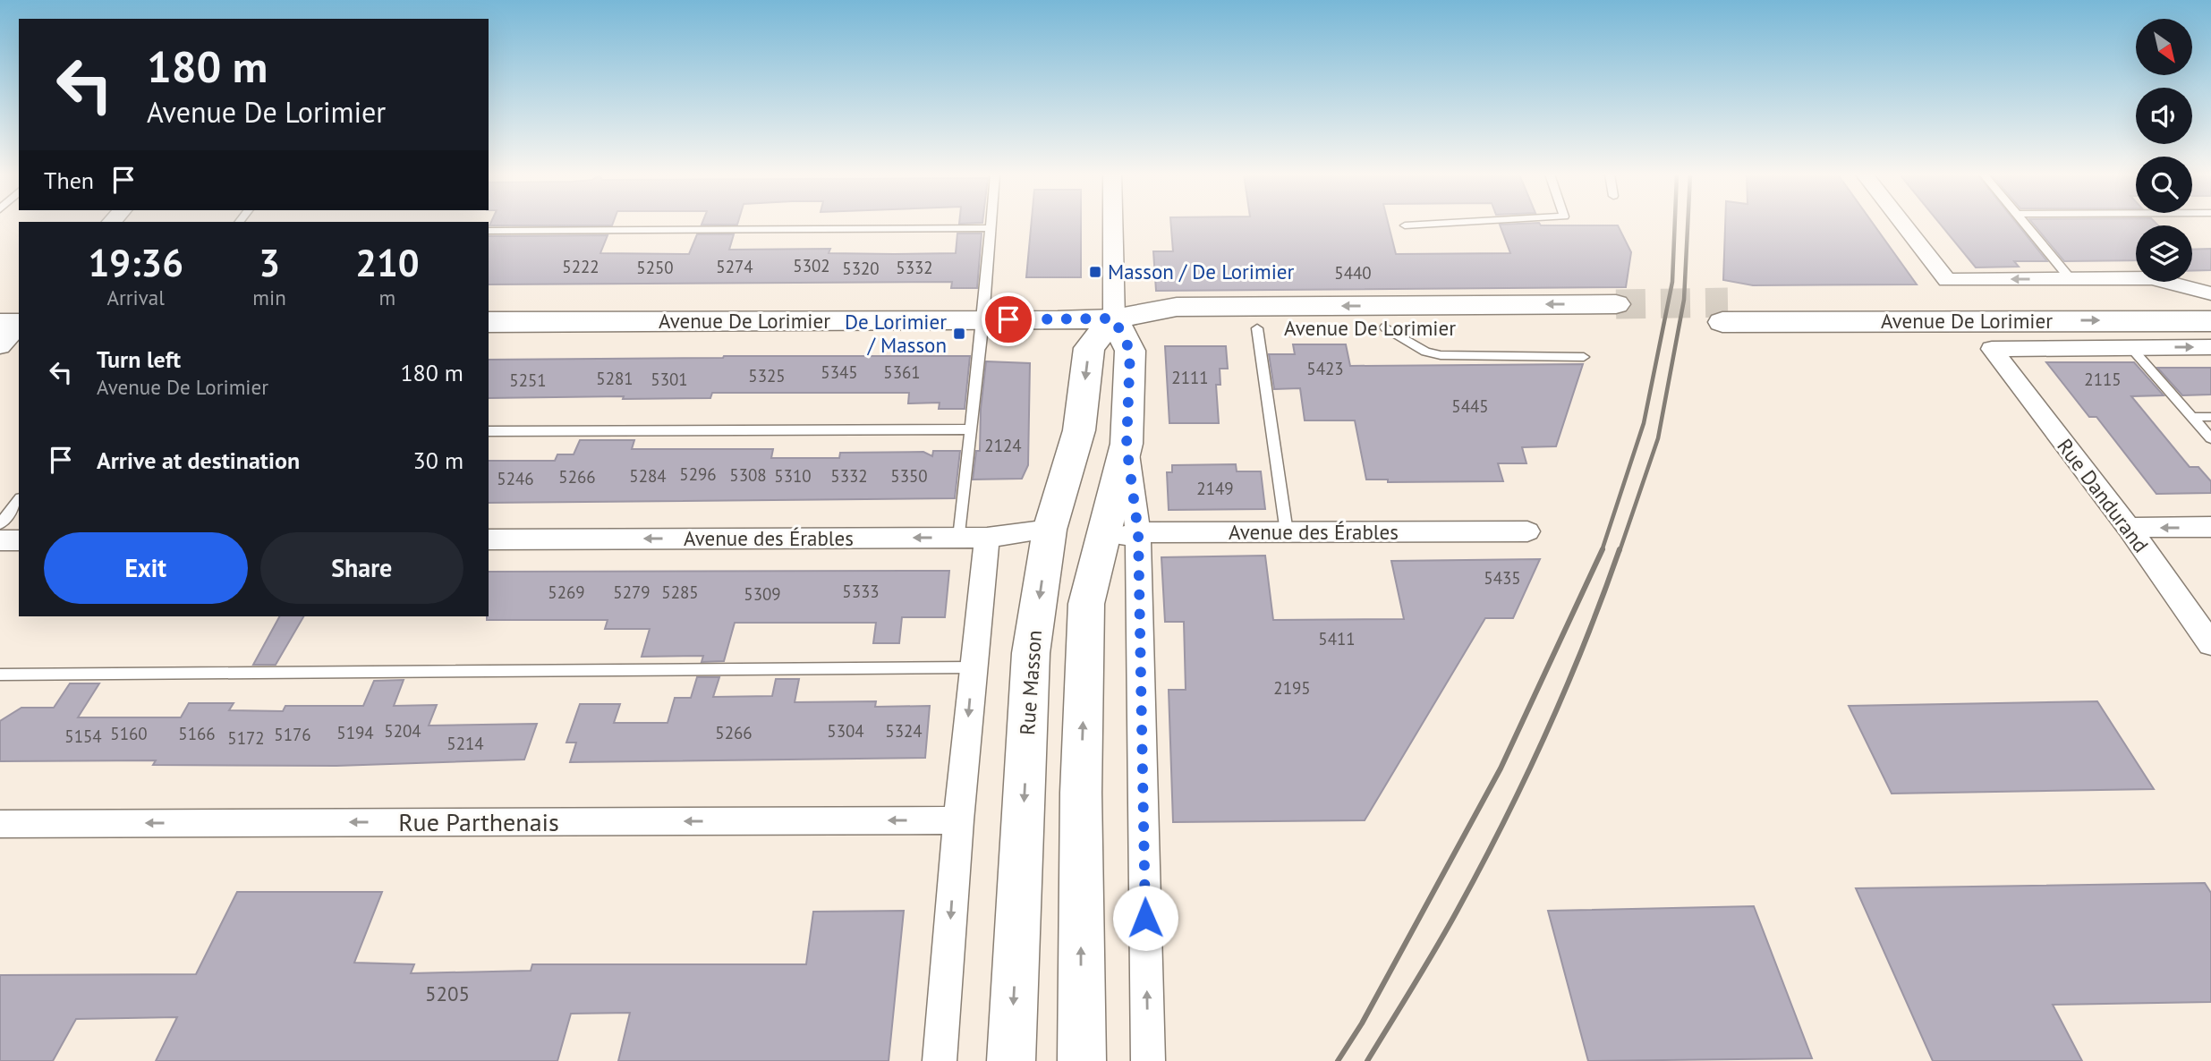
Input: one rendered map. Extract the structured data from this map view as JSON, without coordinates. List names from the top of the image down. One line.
{"streets":{"main road":["Avenue De Lorimier","Rue Masson"],"street":["Rue Dandurand","Avenue des Érables","Rue Parthenais"]},"crossings":[["Avenue De Lorimier","Rue Dandurand"],["Avenue De Lorimier","Rue Masson"],["Avenue des Érables","Rue Masson"]],"one_way":["Avenue des Érables","Rue Parthenais"],"places":{"transit":["Masson / De Lorimier","De Lorimier / Masson"]},"house_numbers":["5302","5222","5274","5250","5332","5320","5440","5423","5345","5361","5325","2111","5281","5301","2115","5251","5445","2124","5296","5308","5284","5310","5332","5350","5266","5246","2149","5435","5333","5269","5279","5285","5309","5411","2195","5204","5304","5324","5194","5266","5160","5166","5176","5154","5172","5214","5205"],"north":"bottom right","page":{"turn":["180 m","Avenue De Lorimier"],"then":"Then","eta":["19:36","Arrival","3","min","210","m"],"list":[{"name":"Turn left","note":"Avenue De Lorimier","value":"180 m"},{"name":"Arrive at destination","value":"30 m"}],"buttons":["Exit","Share"]}}
